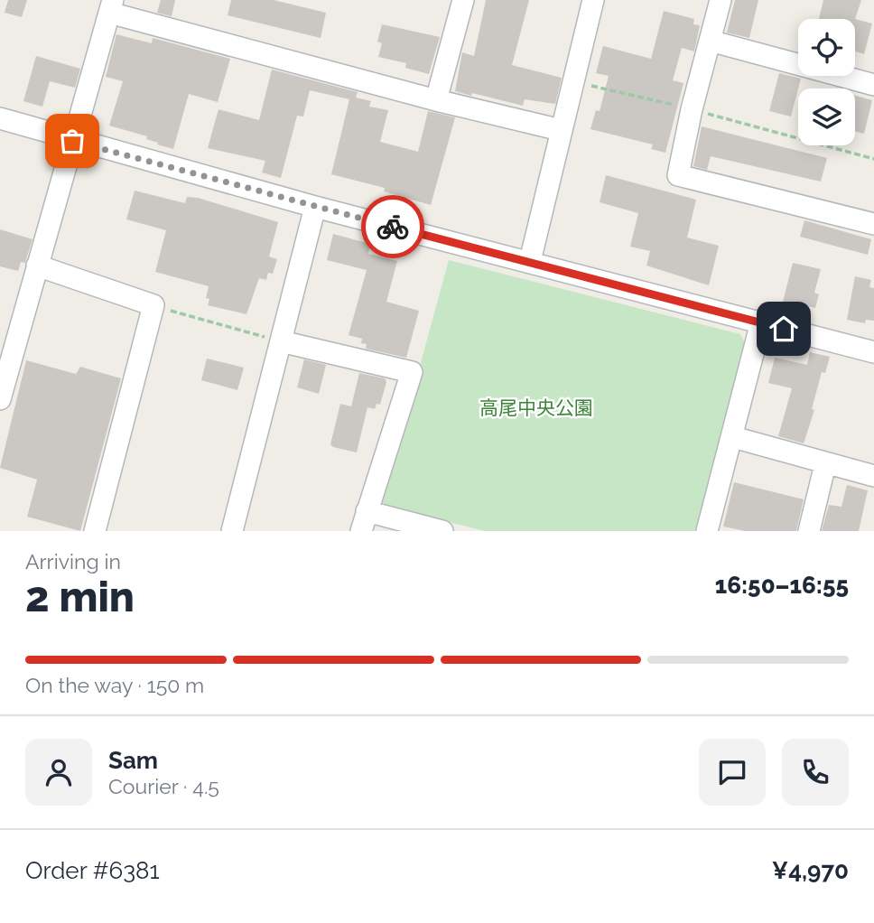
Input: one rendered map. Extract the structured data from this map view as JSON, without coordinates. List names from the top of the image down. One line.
{"parks":["高尾中央公園"],"page":{"heading":["2 min","Arriving in","16:50–16:55"],"panel":["Sam","Courier · 4.5","Order #6381","¥4,970"],"bar":"On the way · 150 m"}}
